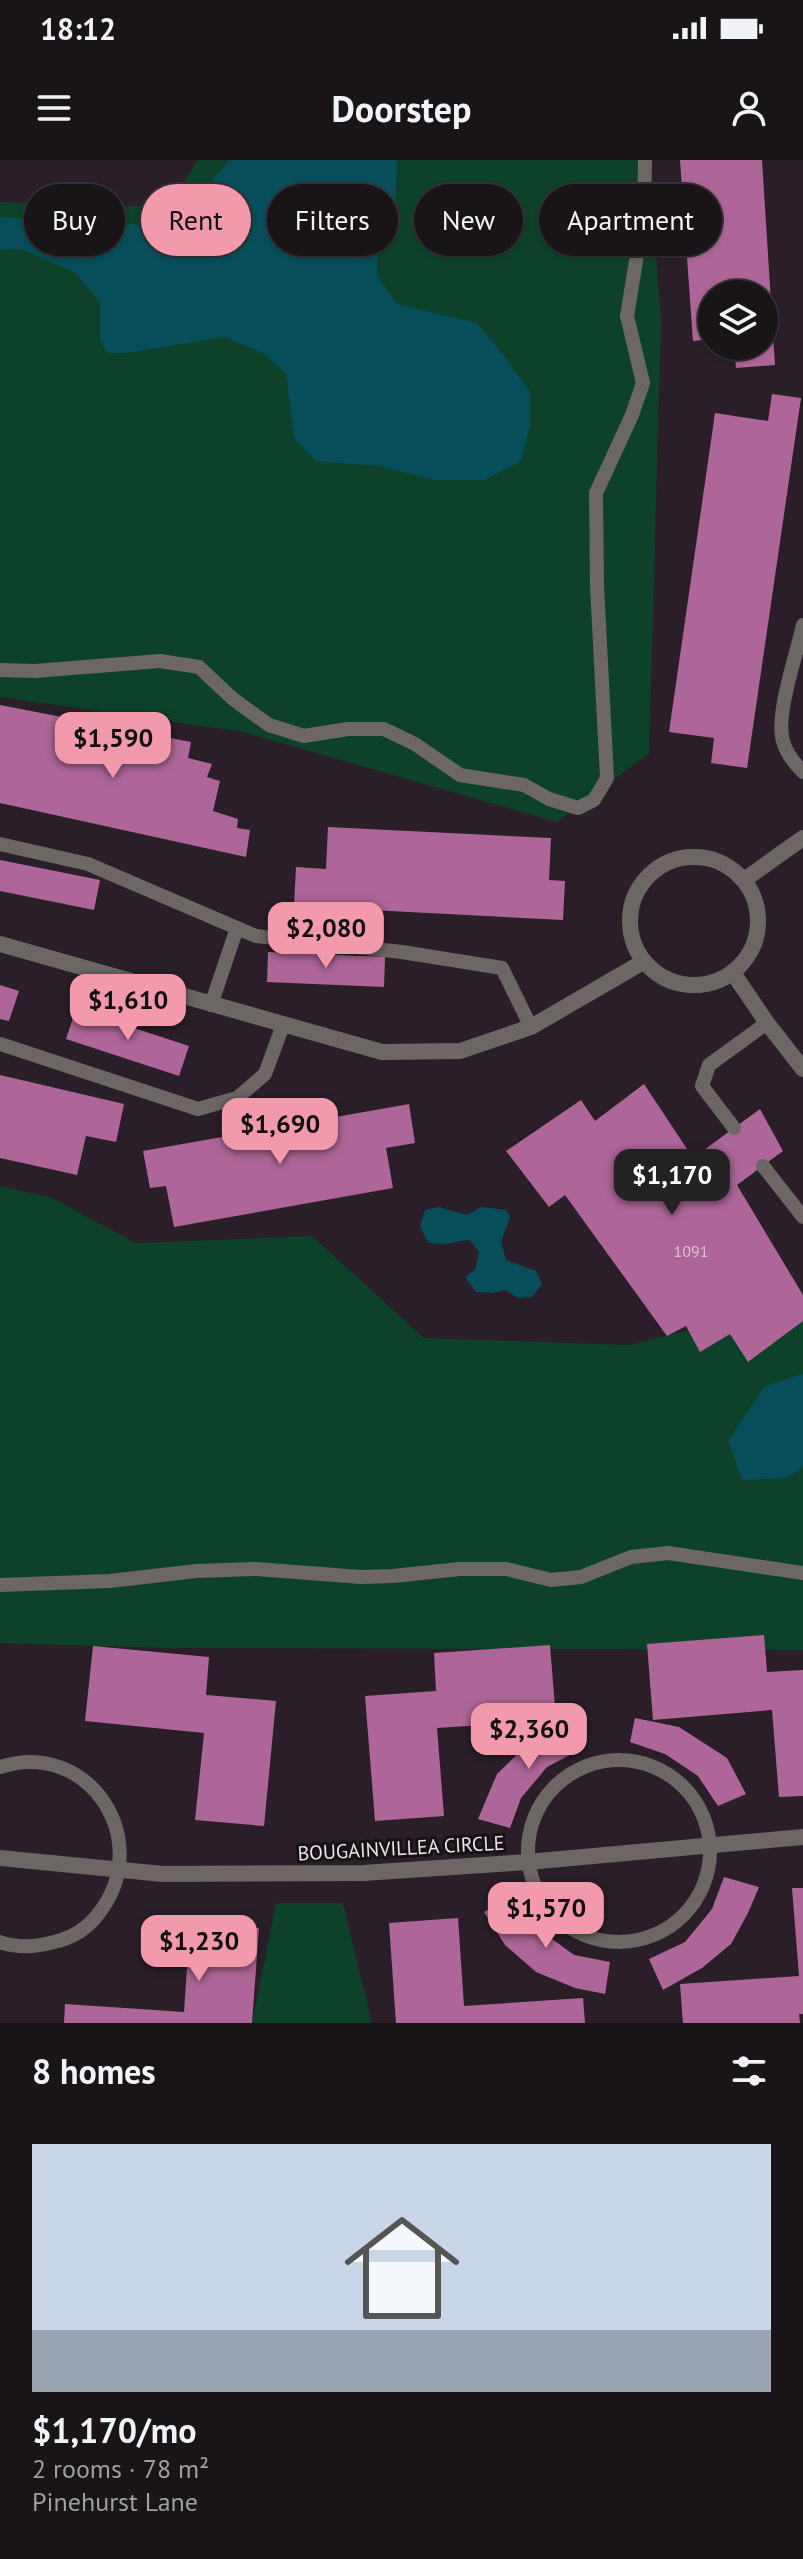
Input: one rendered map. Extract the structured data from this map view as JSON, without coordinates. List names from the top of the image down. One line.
{"streets":{"street":["BOUGAINVILLEA CIRCLE"]},"house_numbers":["1091"],"page":{"status":"18:12","header":"Doorstep","chip":["Buy","Rent","Filters","New","Apartment"],"price":["$1,590","$2,080","$1,610","$1,690","$1,170","$2,360","$1,570","$1,230"],"heading":"8 homes","list":[{"name":"$1,170/mo","note":"2 rooms · 78 m² · Pinehurst Lane"}]}}
